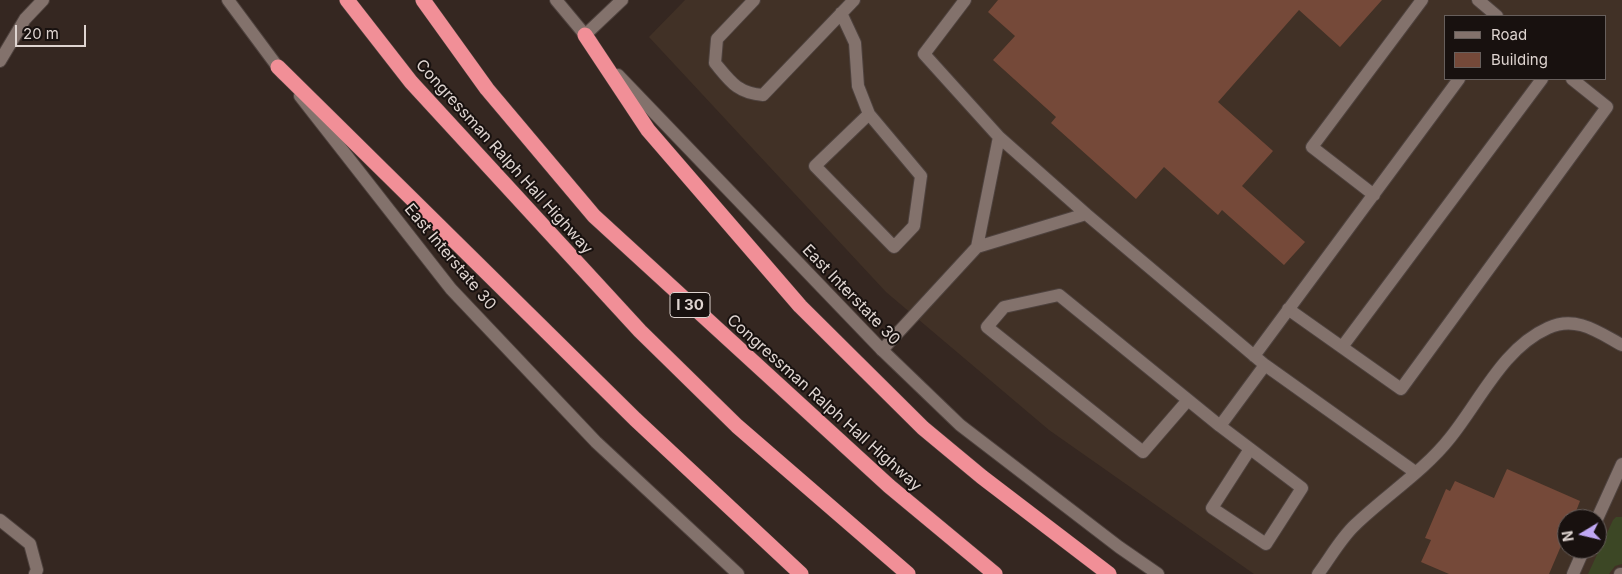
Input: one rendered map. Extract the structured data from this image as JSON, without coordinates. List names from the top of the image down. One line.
{"streets":{"highway":["Congressman Ralph Hall Highway","I 30"],"main road":["East Interstate 30"]},"legend":["Road","Building"],"scale_bar":"20 m","north":"left"}
